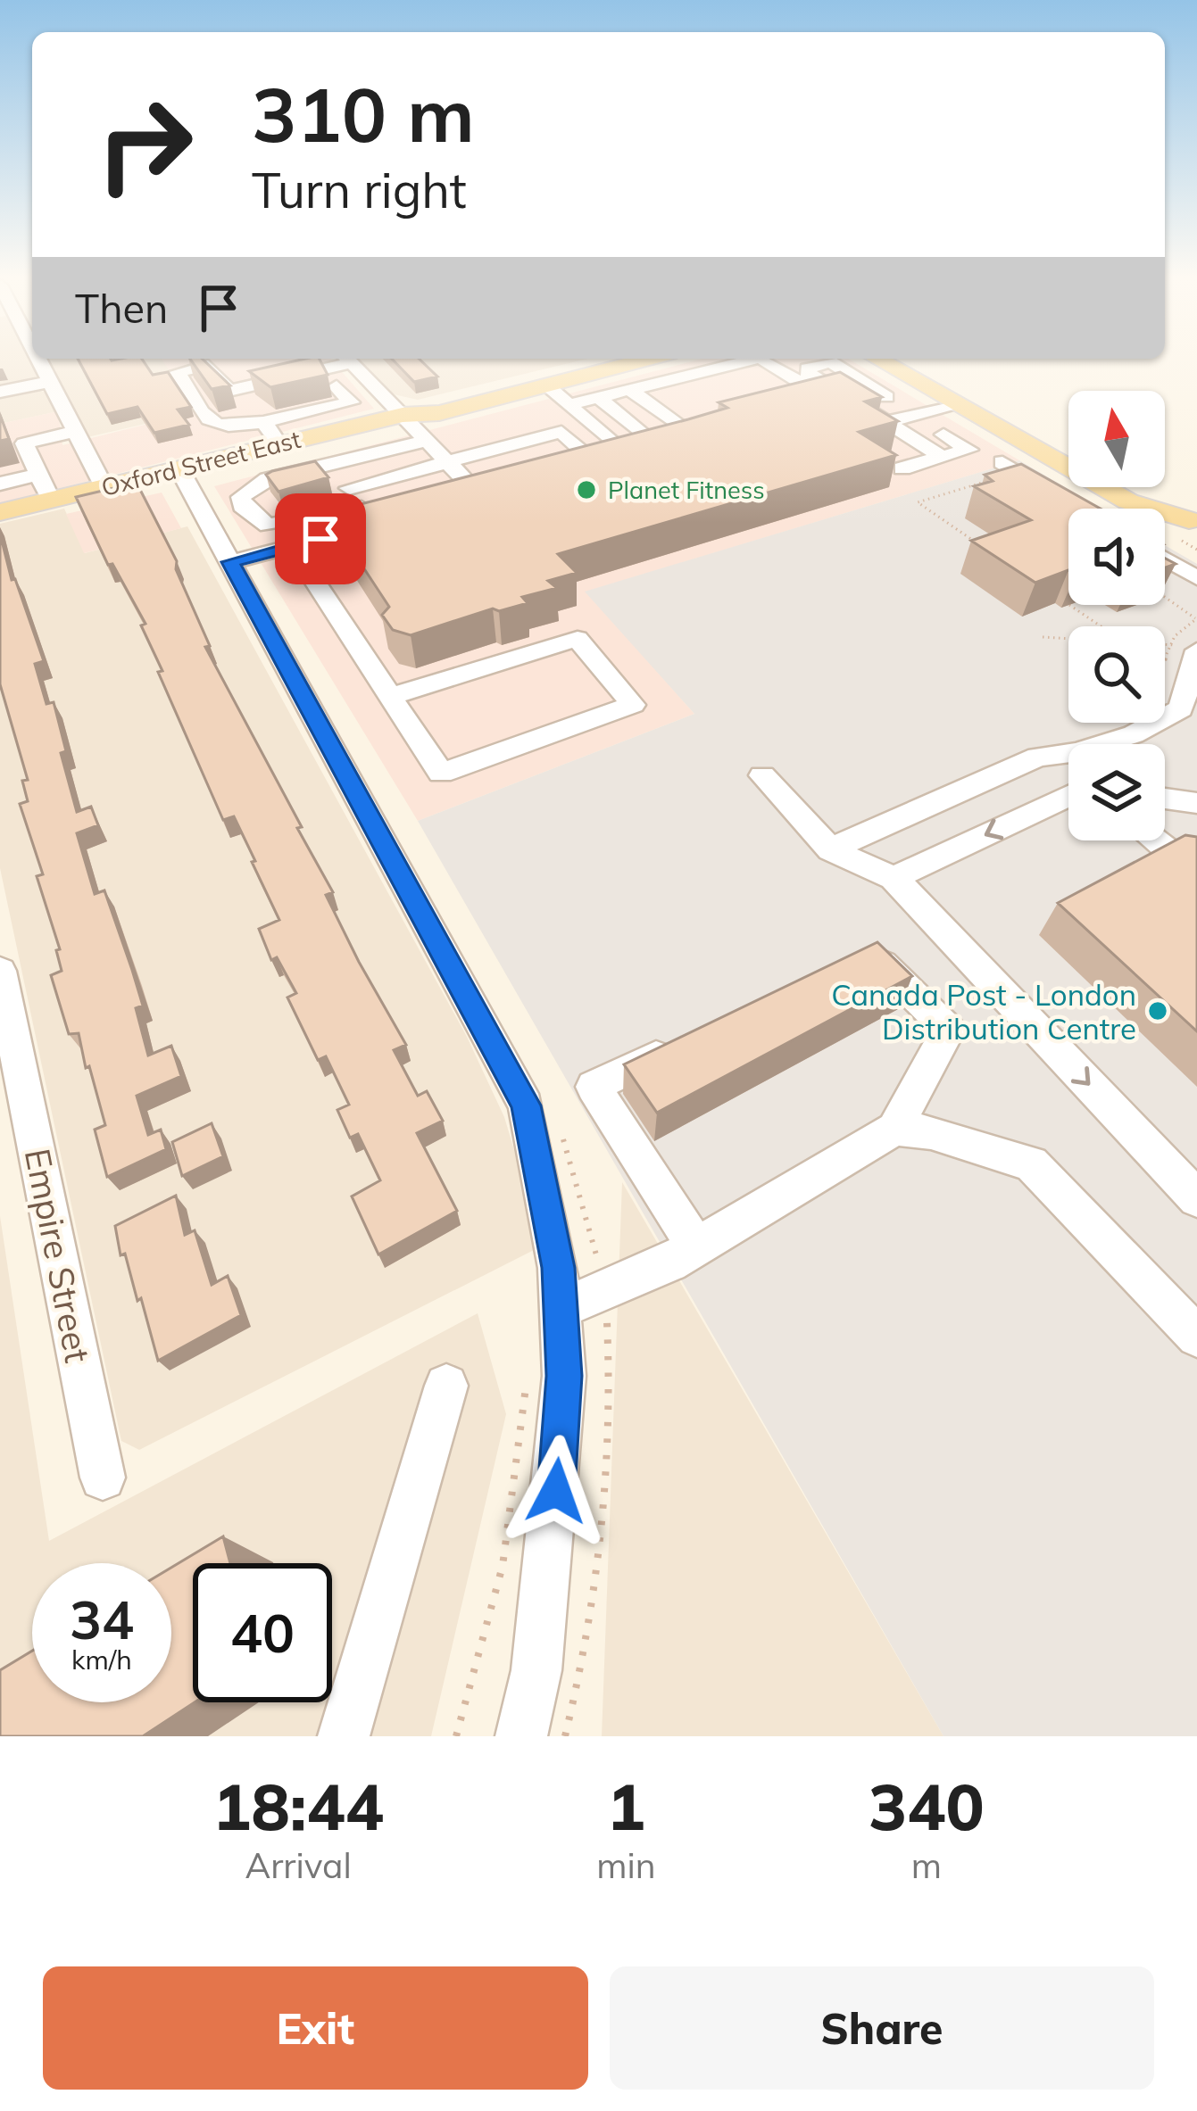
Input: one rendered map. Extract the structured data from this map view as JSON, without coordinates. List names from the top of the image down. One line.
{"streets":{"main road":["Oxford Street East"],"street":["Empire Street"]},"places":["Planet Fitness","Canada Post - London Distribution Centre"],"north":"top","page":{"turn":["310 m","Turn right"],"then":"Then","speed":"34 km/h","limit":"40","eta":["18:44","Arrival","1","min","340","m"],"buttons":["Exit","Share"]}}
